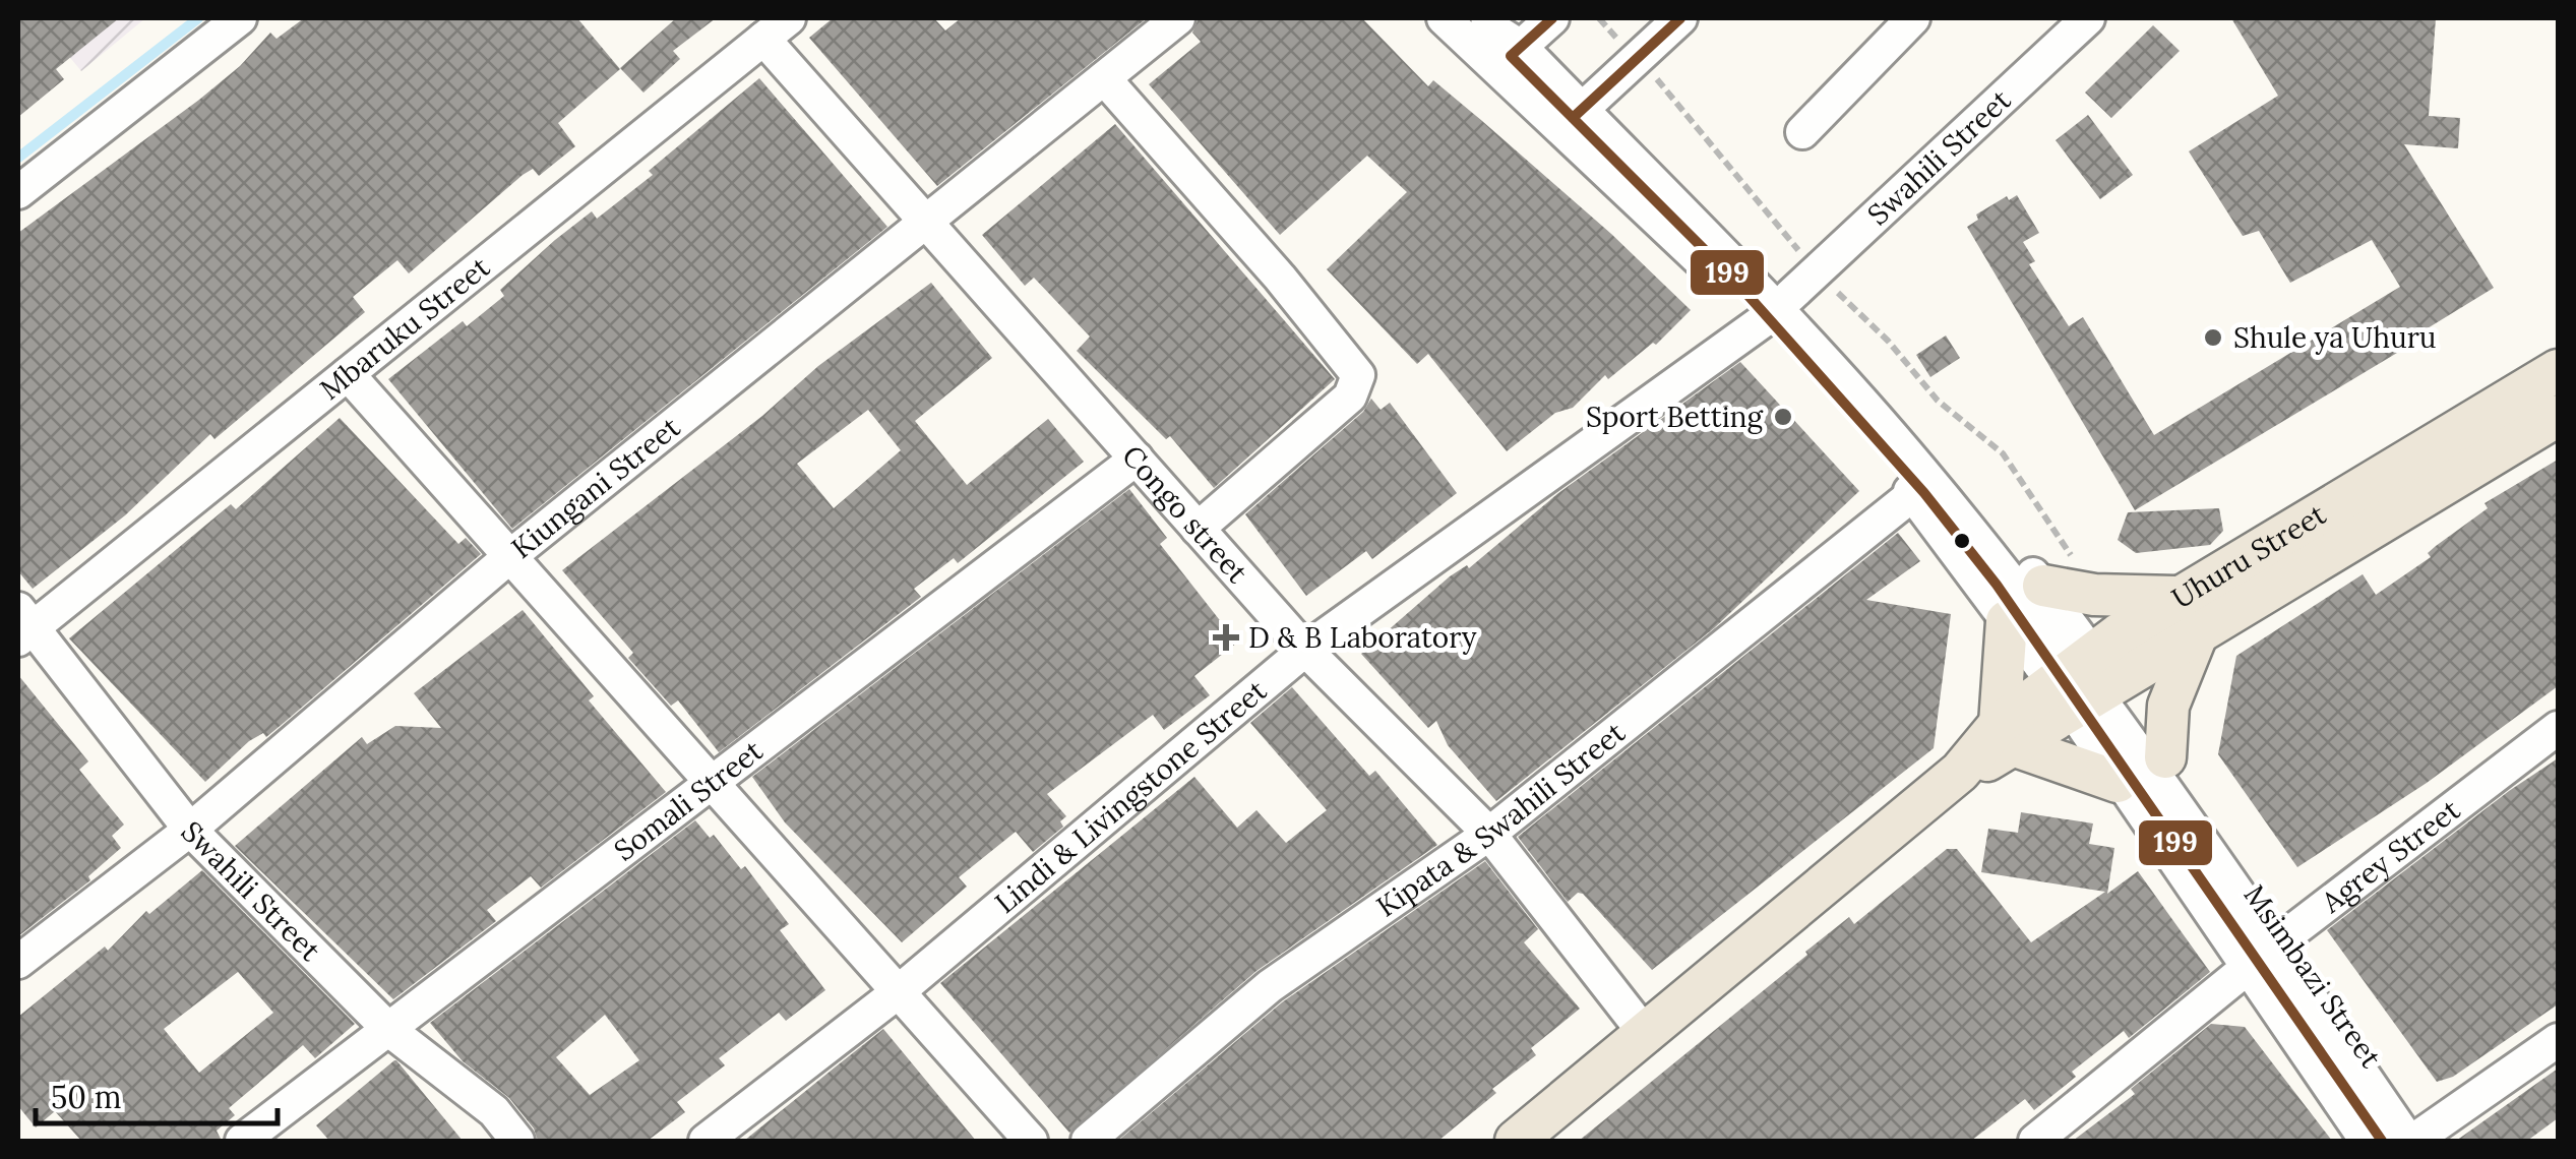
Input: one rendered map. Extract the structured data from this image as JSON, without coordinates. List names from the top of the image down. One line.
{"streets":{"main road":["Uhuru Street"],"street":["Swahili Street","Mbaruku Street","Kiungani Street","Congo street","Lindi & Livingstone Street","Somali Street","Kipata & Swahili Street","Agrey Street","Msimbazi Street"]},"crossings":[["Swahili Street","Mbaruku Street"],["Swahili Street","Kiungani Street"],["Swahili Street","Somali Street"],["Mbaruku Street","Congo street"],["Kiungani Street","Congo street"],["Congo street","Uhuru Street"],["Congo street","Lindi & Livingstone Street"],["Congo street","Somali Street"],["Congo street","Kipata & Swahili Street"],["Uhuru Street","Msimbazi Street"],["Agrey Street","Msimbazi Street"]],"places":{"other":["Shule ya Uhuru","Sport Betting"],"health":["D & B Laboratory"]},"lines":["transit line 199"],"scale_bar":"50 m"}
